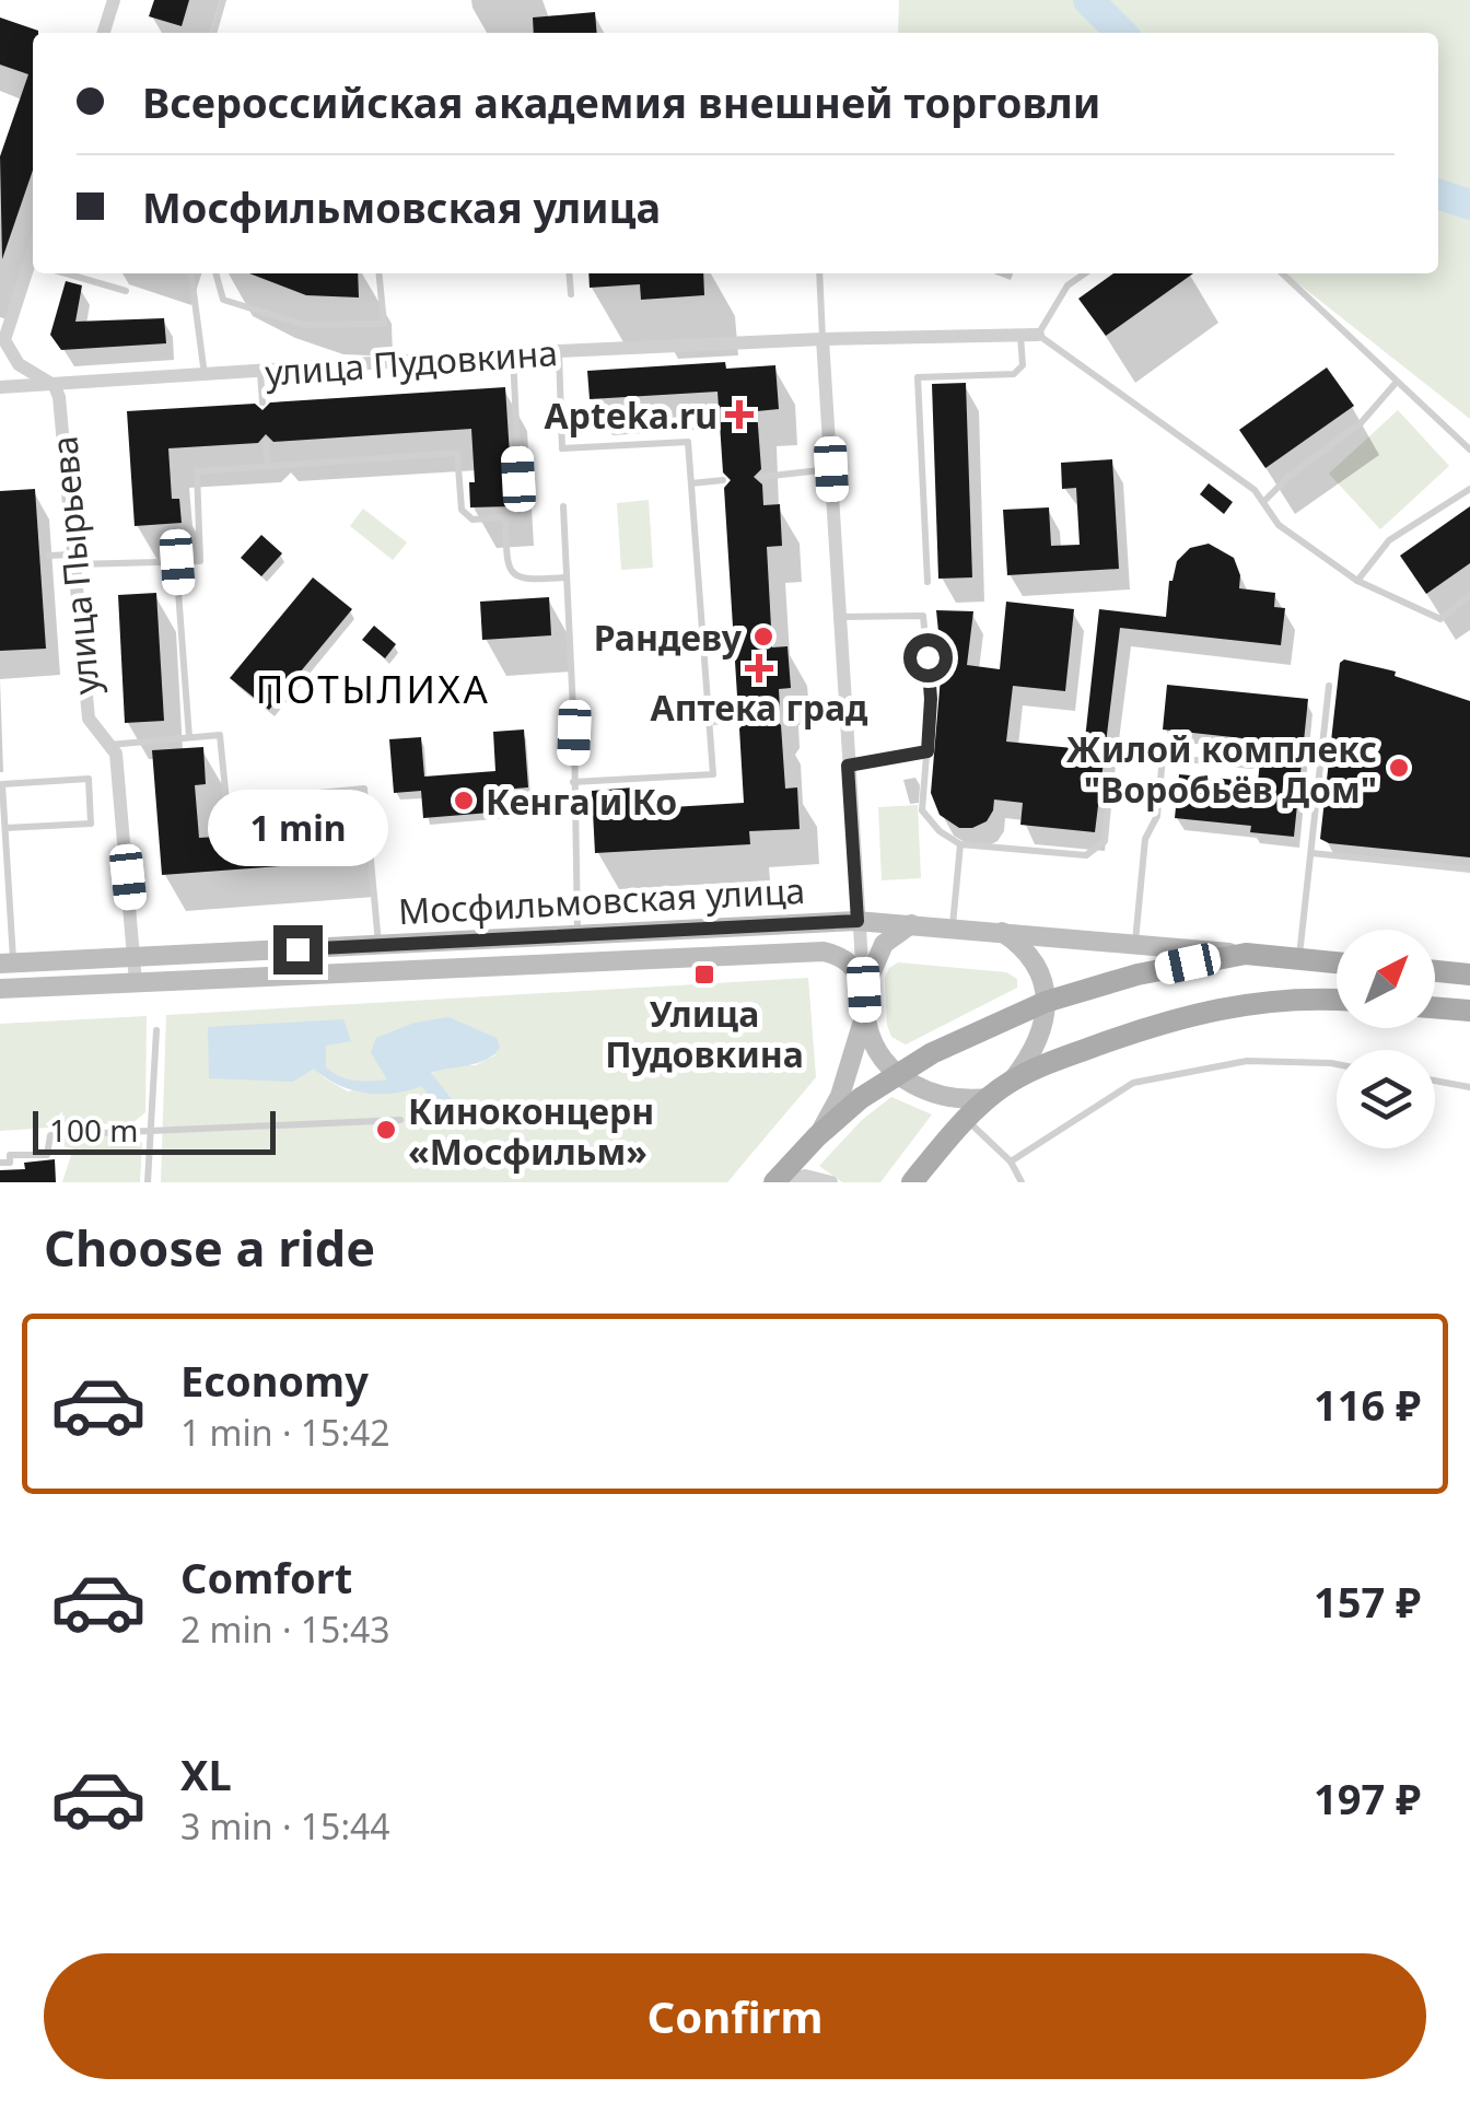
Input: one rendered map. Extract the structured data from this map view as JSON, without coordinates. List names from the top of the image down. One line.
{"streets":{"main road":["Мосфильмовская улица"],"street":["улица Пудовкина","улица Пырьева"]},"crossings":[["улица Пудовкина","улица Пырьева"],["улица Пырьева","Мосфильмовская улица"]],"districts":["ПОТЫЛИХА"],"places":{"health":["Apteka.ru","Аптека град"],"other":["Рандеву","Жилой комплекс \"Воробьёв Дом\"","Кенга и Ко","Киноконцерн «Мосфильм»"],"transit":["Улица Пудовкина"]},"scale_bar":"100 m","north":"top right","page":{"banner":["Всероссийская академия внешней торговли","Мосфильмовская улица"],"bubble":"1 min","scale":"100 m","heading":"Choose a ride","list":[{"name":"Economy","note":"1 min · 15:42","value":"116 ₽"},{"name":"Comfort","note":"2 min · 15:43","value":"157 ₽"},{"name":"XL","note":"3 min · 15:44","value":"197 ₽"}],"buttons":"Confirm"}}
